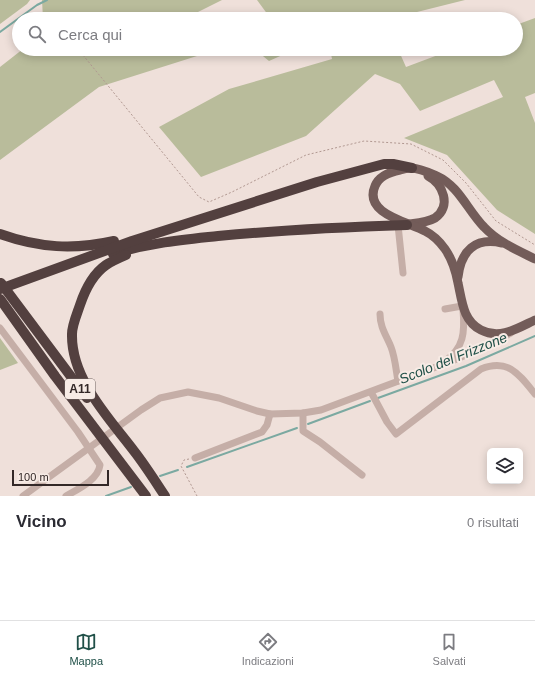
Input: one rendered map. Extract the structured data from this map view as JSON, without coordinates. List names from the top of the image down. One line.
{"streets":{"highway":["A11"]},"water":["Scolo del Frizzone"],"scale_bar":"100 m","page":{"search":"Cerca qui","scale":"100 m","heading":["Vicino","0 risultati"],"nav":["Mappa","Indicazioni","Salvati"]}}
